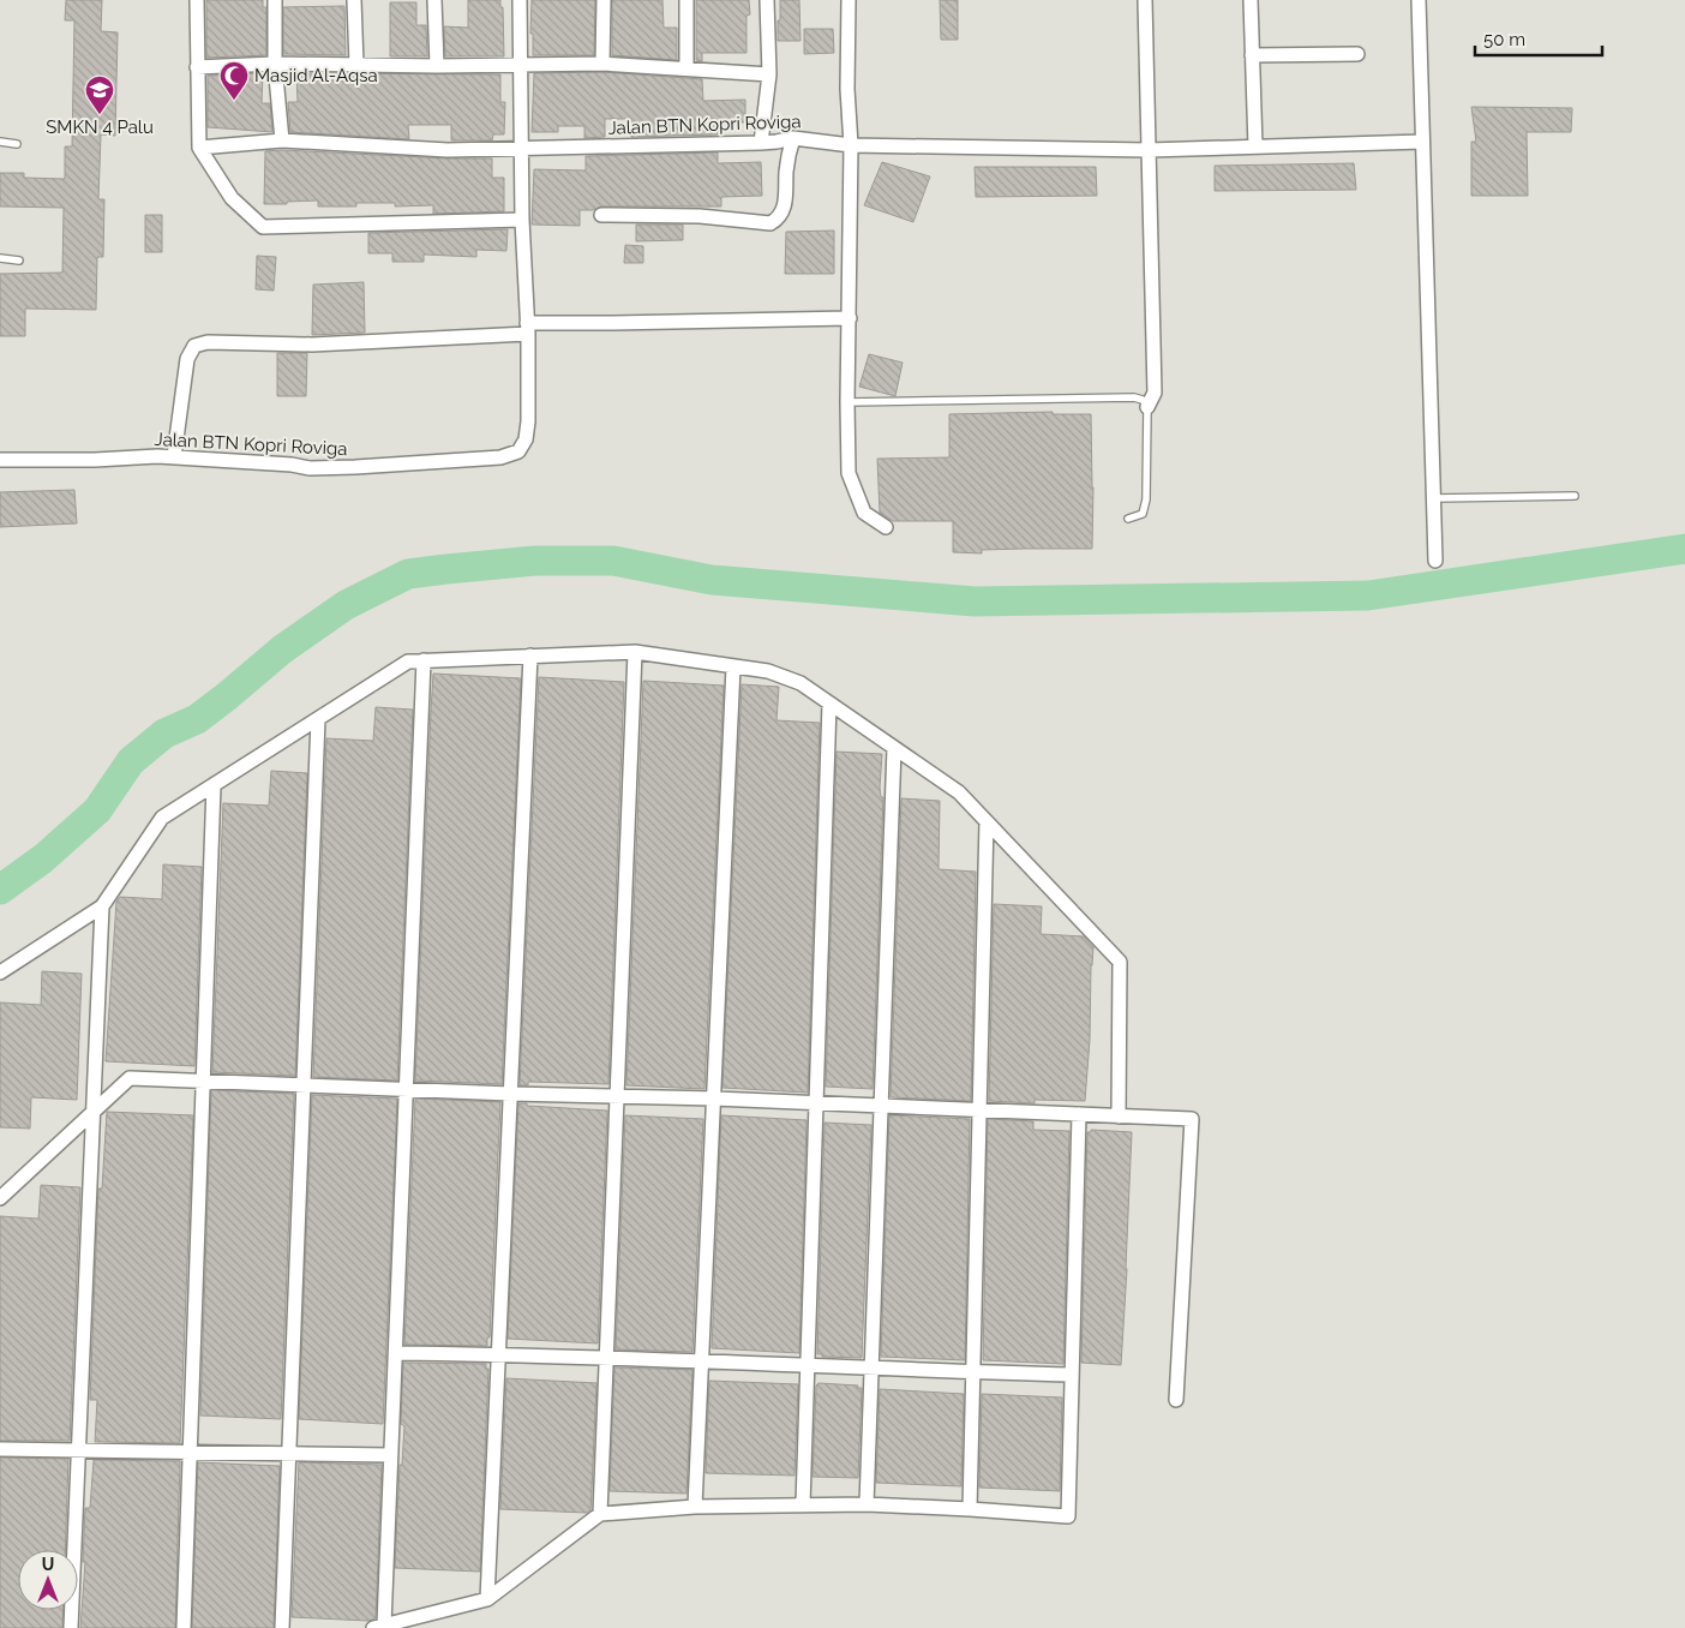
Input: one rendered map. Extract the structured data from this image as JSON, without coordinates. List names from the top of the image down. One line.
{"streets":{"street":["Jalan BTN Kopri Roviga"]},"places":{"mosque":["Masjid Al-Aqsa"],"school or university":["SMKN 4 Palu"]},"scale_bar":"50 m","north":"top"}
